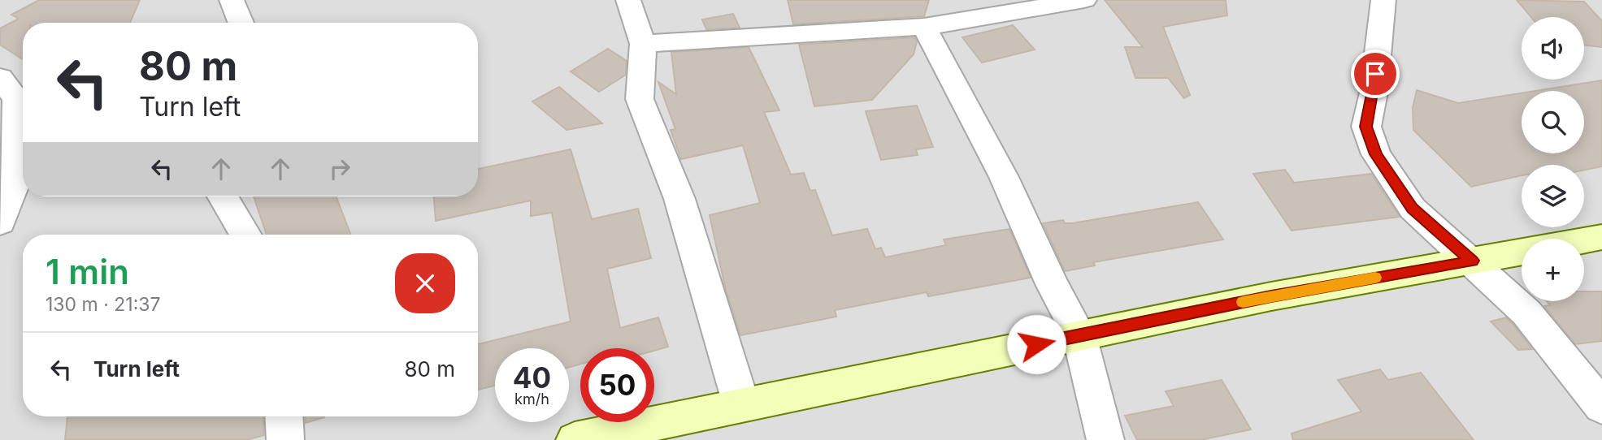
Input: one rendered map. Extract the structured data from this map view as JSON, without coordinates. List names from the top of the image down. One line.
{"page":{"map_buttons":"+","turn":["80 m","Turn left"],"heading":["1 min","130 m · 21:37"],"list":[{"name":"Turn left","value":"80 m"}],"speed":"40 km/h","limit":"50"}}
